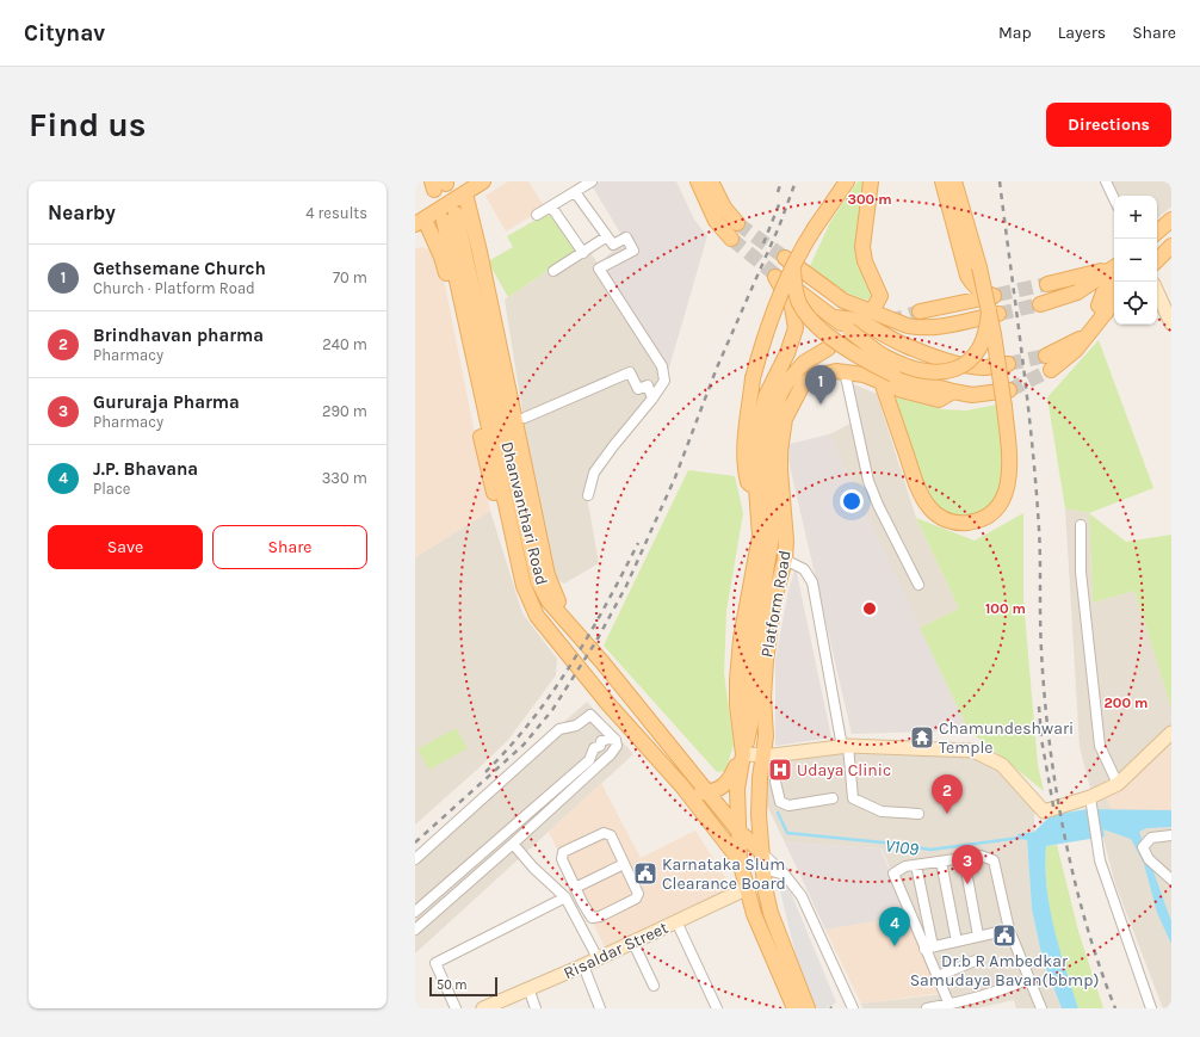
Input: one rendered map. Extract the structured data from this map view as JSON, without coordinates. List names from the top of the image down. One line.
{"streets":{"main road":["Dhanvanthari Road","Platform Road"],"street":["Risaldar Street"]},"crossings":[["Dhanvanthari Road","Platform Road"]],"water":["V109"],"places":{"temple":["Chamundeshwari Temple"],"hospital":["Udaya Clinic"],"public building":["Karnataka Slum Clearance Board","Dr.b R Ambedkar Samudaya Bavan(bbmp)"]},"scale_bar":"50 m","page":{"header":"Citynav","nav":["Map","Layers","Share"],"buttons":["Directions",["Save","Share"]],"title":"Find us","heading":["Nearby","4 results"],"map_buttons":["+","−"],"list":[{"mark":"1","name":"Gethsemane Church","note":"Church · Platform Road","value":"70 m"},{"mark":"2","name":"Brindhavan pharma","note":"Pharmacy","value":"240 m"},{"mark":"3","name":"Gururaja Pharma","note":"Pharmacy","value":"290 m"},{"mark":"4","name":"J.P. Bhavana","note":"Place","value":"330 m"}],"pins":["1","2","3","4"],"scale":"50 m"},"rings":["300 m","100 m","200 m"]}
